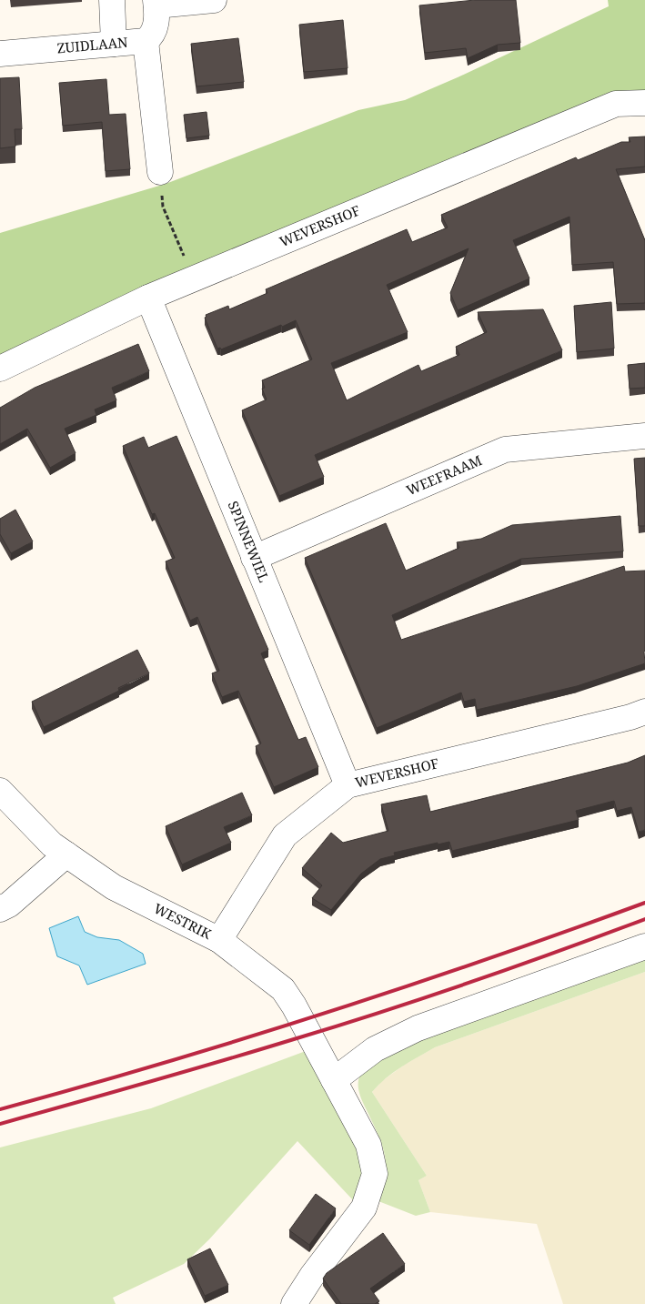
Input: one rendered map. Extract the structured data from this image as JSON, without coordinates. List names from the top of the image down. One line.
{"streets":{"street":["ZUIDLAAN","WEVERSHOF","WEEFRAAM","SPINNEWIEL","WESTRIK"]},"crossings":[["WEVERSHOF","SPINNEWIEL"],["WEVERSHOF","WESTRIK"],["WEEFRAAM","SPINNEWIEL"]]}
